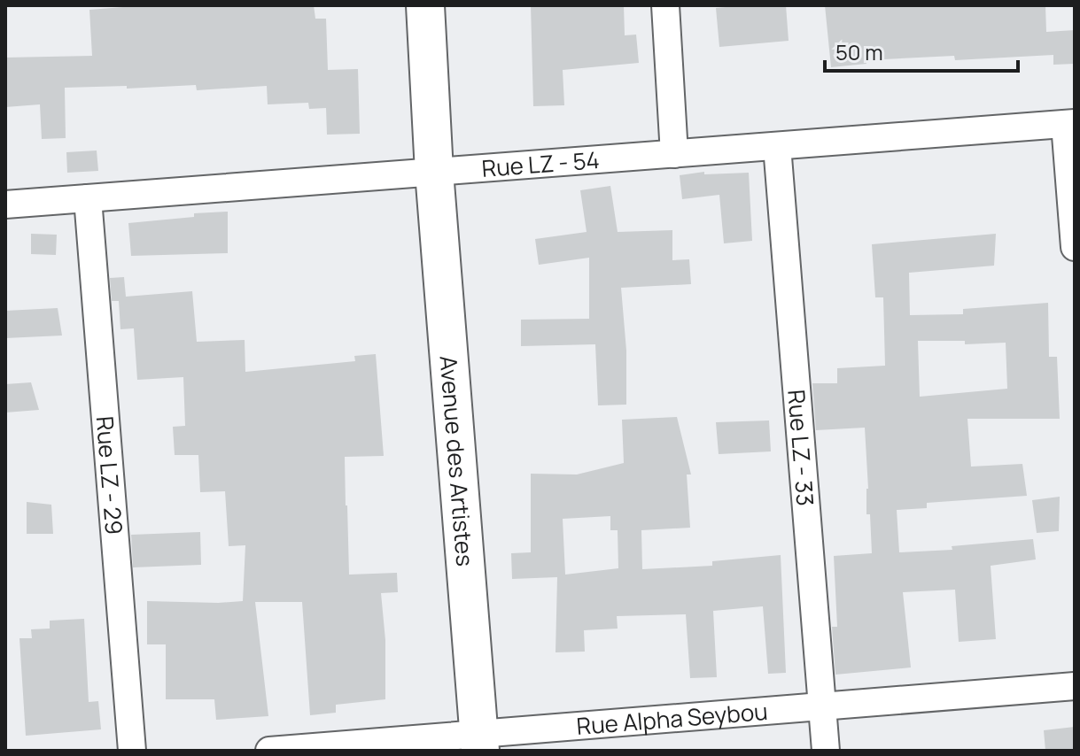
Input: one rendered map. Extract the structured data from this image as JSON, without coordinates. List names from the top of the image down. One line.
{"streets":{"street":["Rue LZ - 54","Rue LZ - 33","Avenue des Artistes","Rue LZ - 29","Rue Alpha Seybou"]},"crossings":[["Rue LZ - 54","Rue LZ - 33"],["Rue LZ - 54","Avenue des Artistes"],["Rue LZ - 54","Rue LZ - 29"],["Rue LZ - 33","Rue Alpha Seybou"],["Avenue des Artistes","Rue Alpha Seybou"]],"scale_bar":"50 m"}
